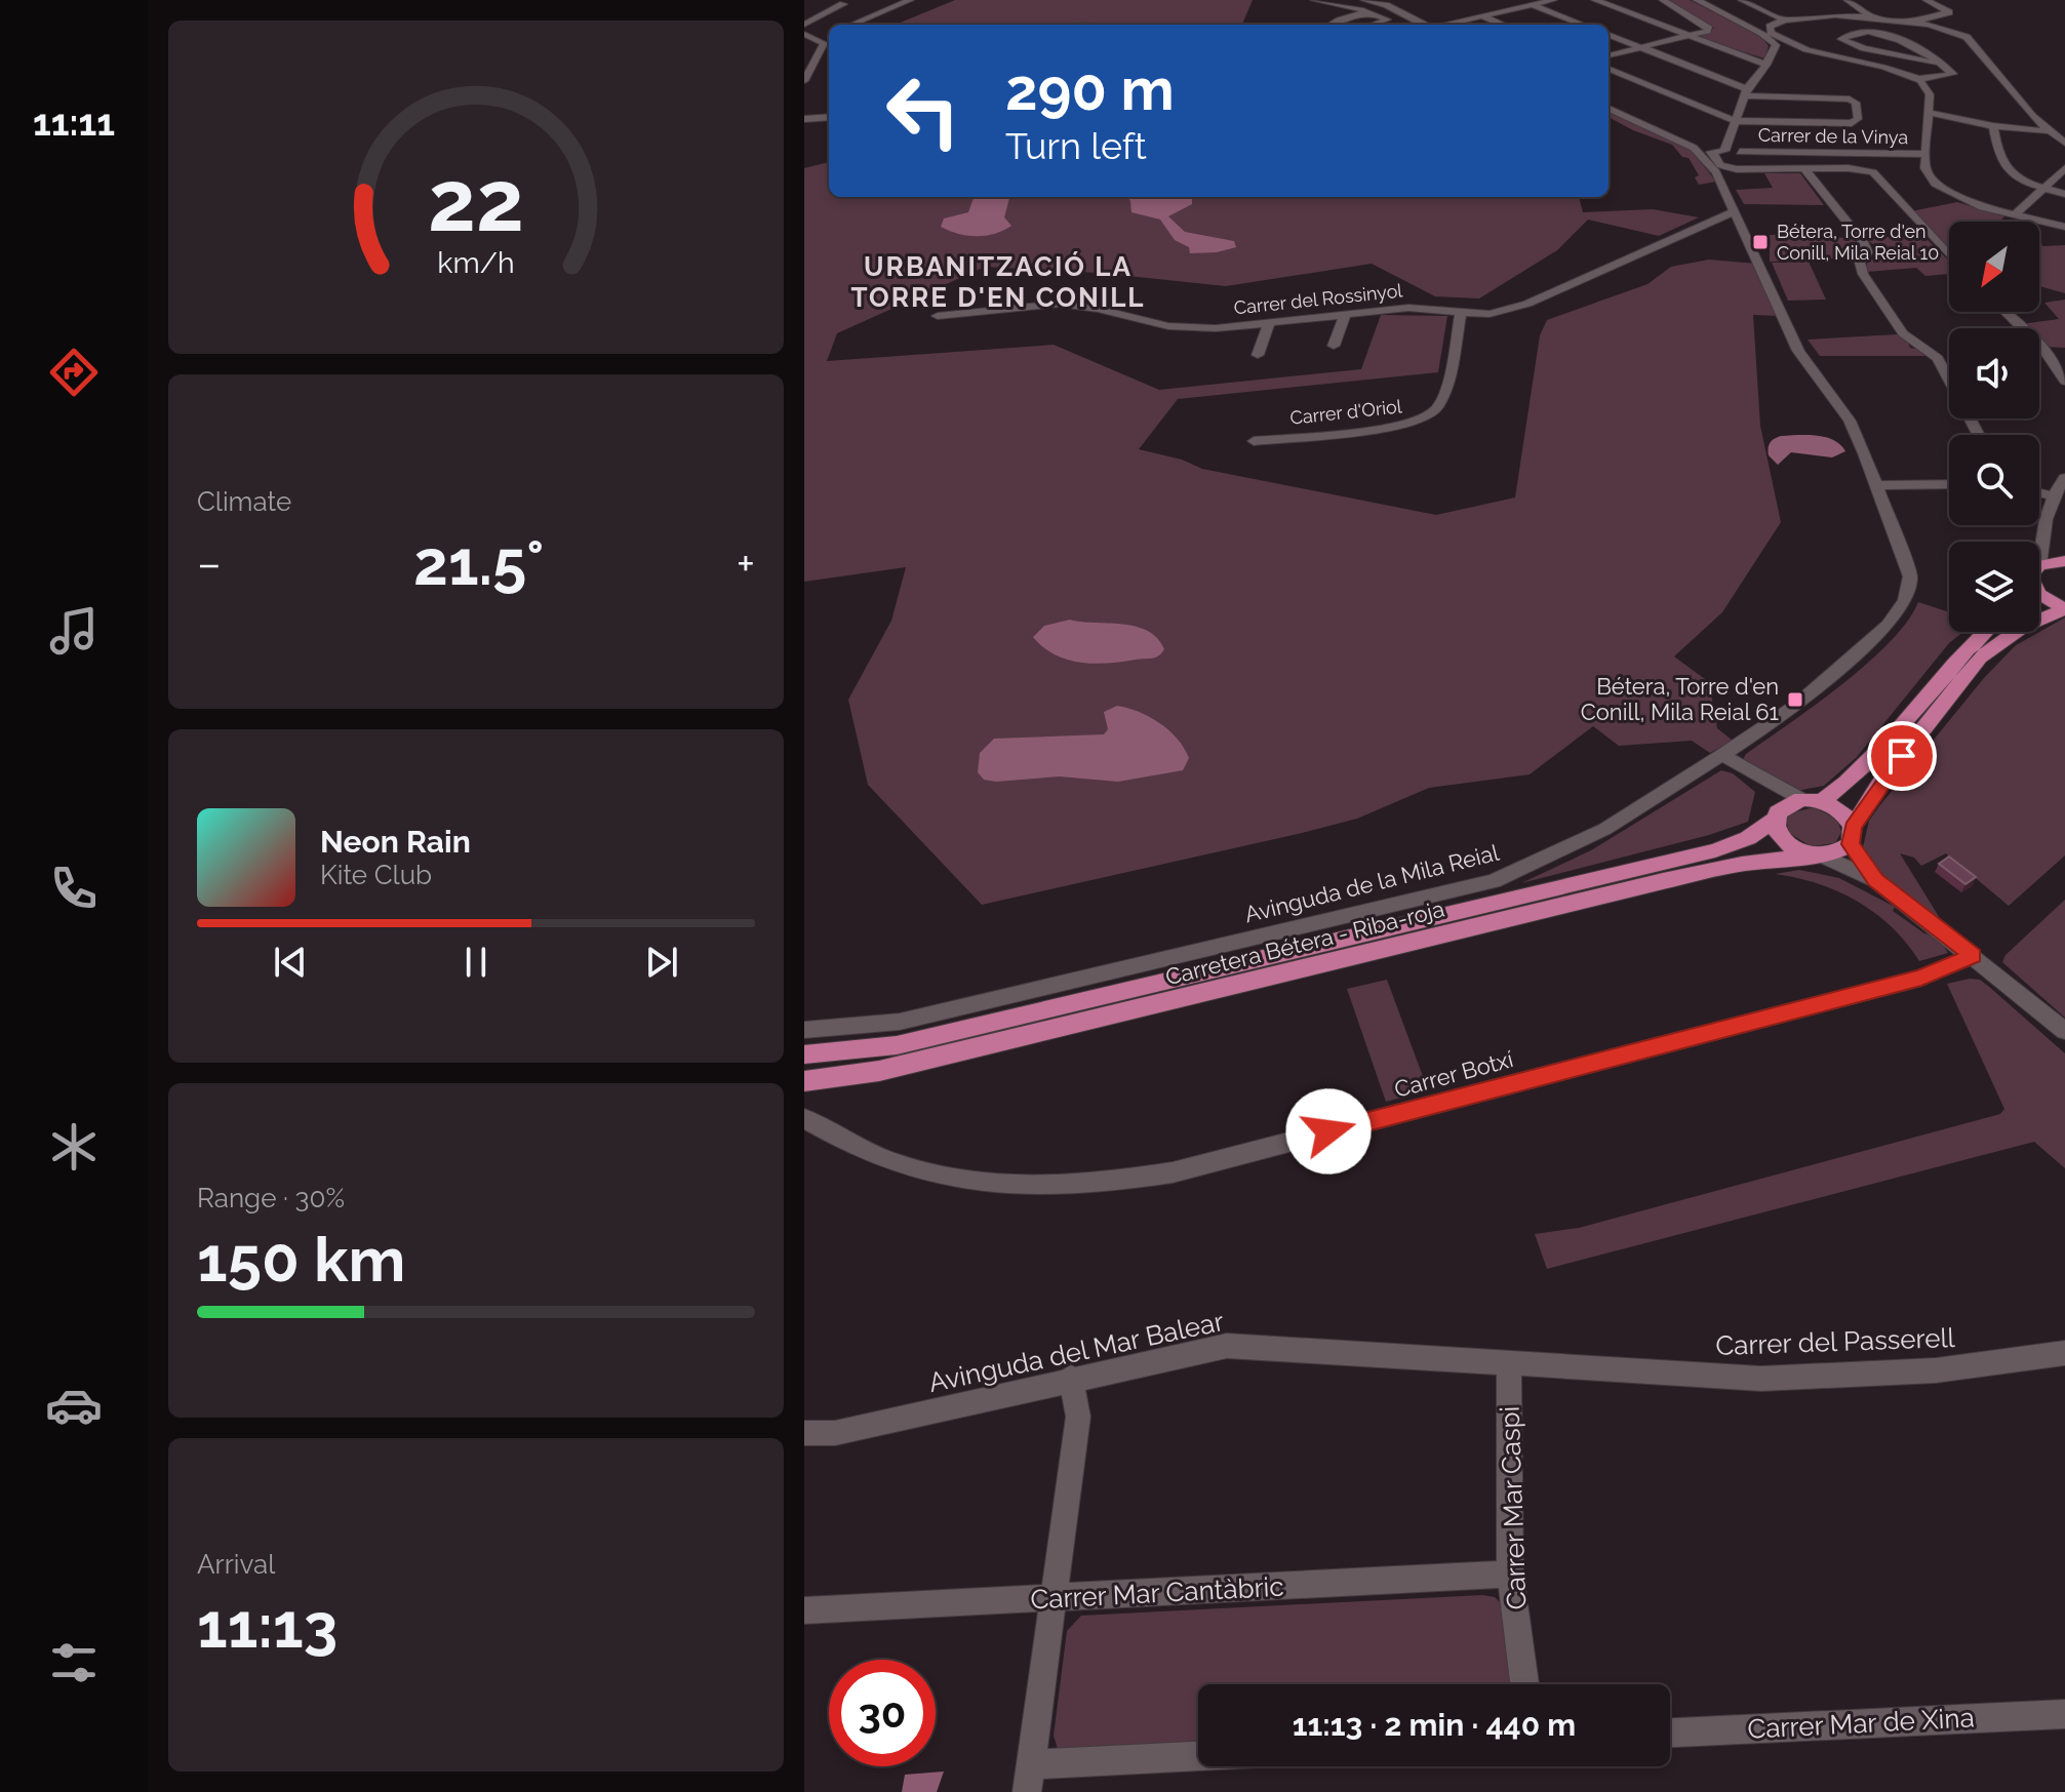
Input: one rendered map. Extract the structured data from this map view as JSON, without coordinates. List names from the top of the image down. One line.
{"streets":{"main road":["Carretera Bétera - Riba-roja"],"street":["Carrer de la Vinya","Carrer del Rossinyol","Carrer d'Oriol","Avinguda de la Mila Reial","Carrer Botxí","Carrer del Passerell","Avinguda del Mar Balear","Carrer Mar Caspi","Carrer Mar Cantàbric","Carrer Mar de Xina"]},"crossings":[["Carrer del Rossinyol","Carrer d'Oriol"],["Carrer del Rossinyol","Avinguda de la Mila Reial"],["Carrer del Passerell","Avinguda del Mar Balear"],["Carrer del Passerell","Carrer Mar Caspi"],["Avinguda del Mar Balear","Carrer Mar Caspi"],["Carrer Mar Caspi","Carrer Mar Cantàbric"]],"districts":["URBANITZACIÓ LA TORRE D'EN CONILL"],"places":{"transit":["Bétera, Torre d'en Conill, Mila Reial 10","Bétera, Torre d'en Conill, Mila Reial 61"]},"north":"bottom left","page":{"tabs":"11:11","turn":["290 m","Turn left"],"tile":["Climate",["Range · 30%","150 km"],["Arrival","11:13"]],"heat":["−","21.5°","+"],"song":["Neon Rain","Kite Club"],"limit":"30","trip":"11:13 · 2 min · 440 m","gauge":["22","km/h"]}}
